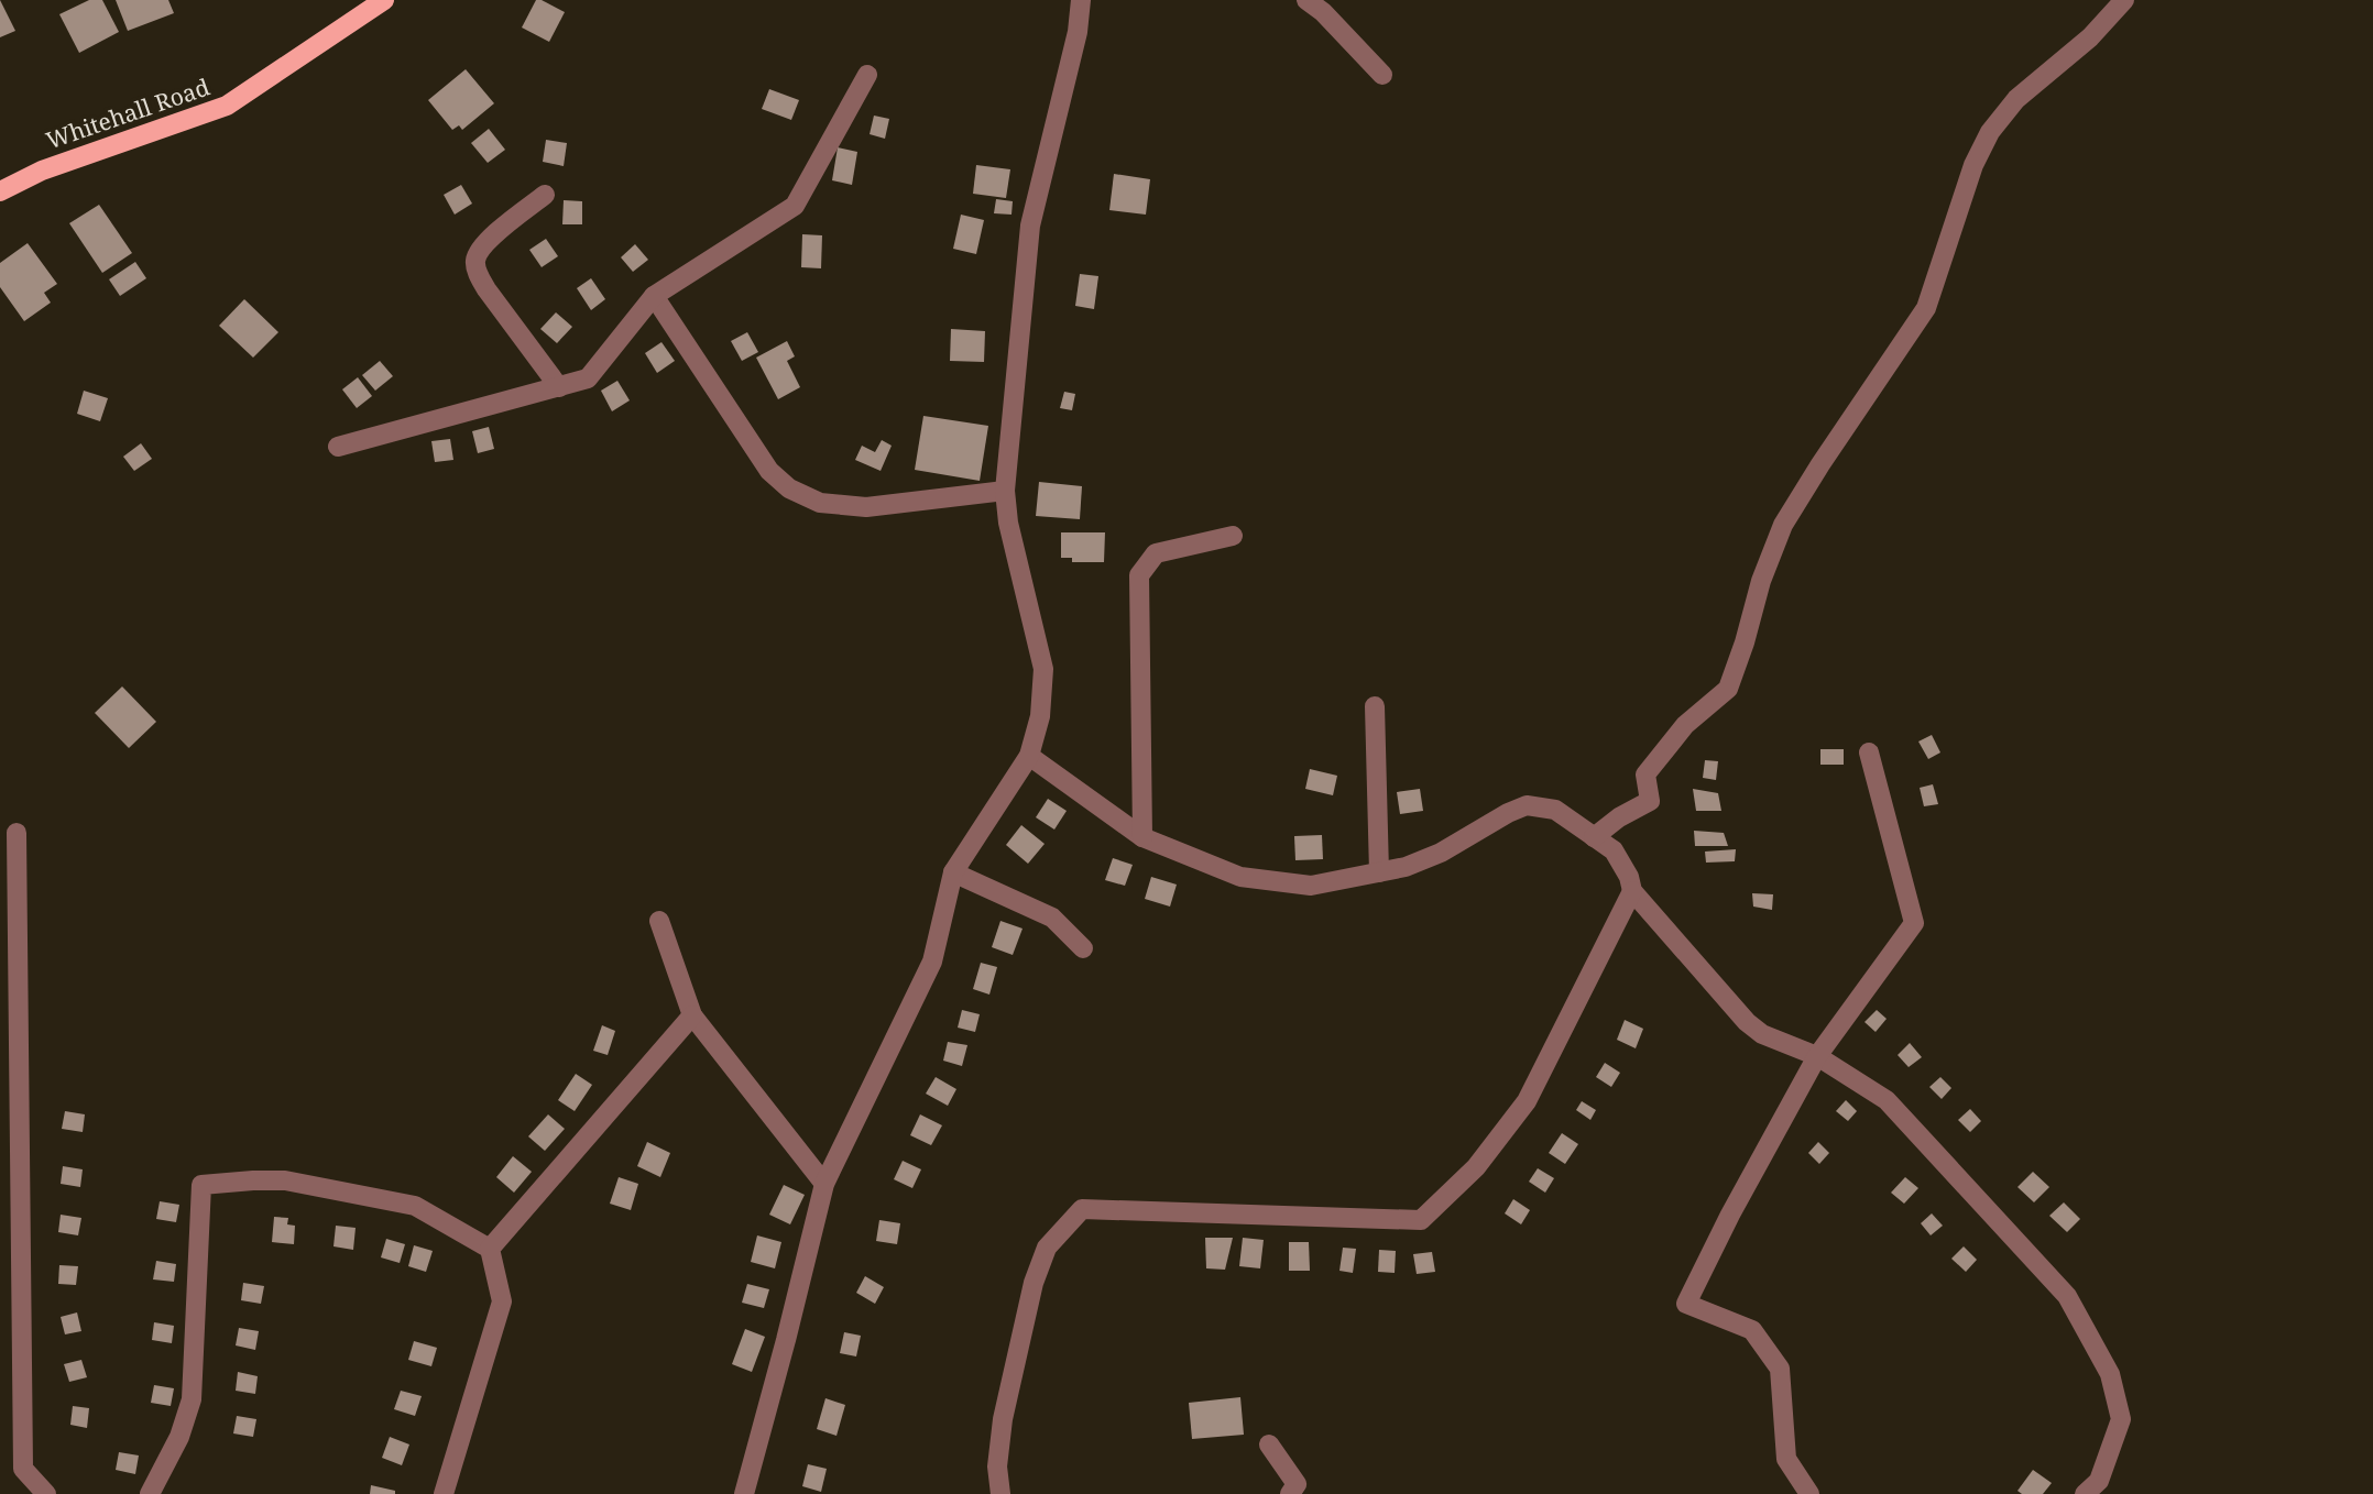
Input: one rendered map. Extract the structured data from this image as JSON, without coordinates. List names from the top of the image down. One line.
{"streets":{"main road":["Whitehall Road"]}}
